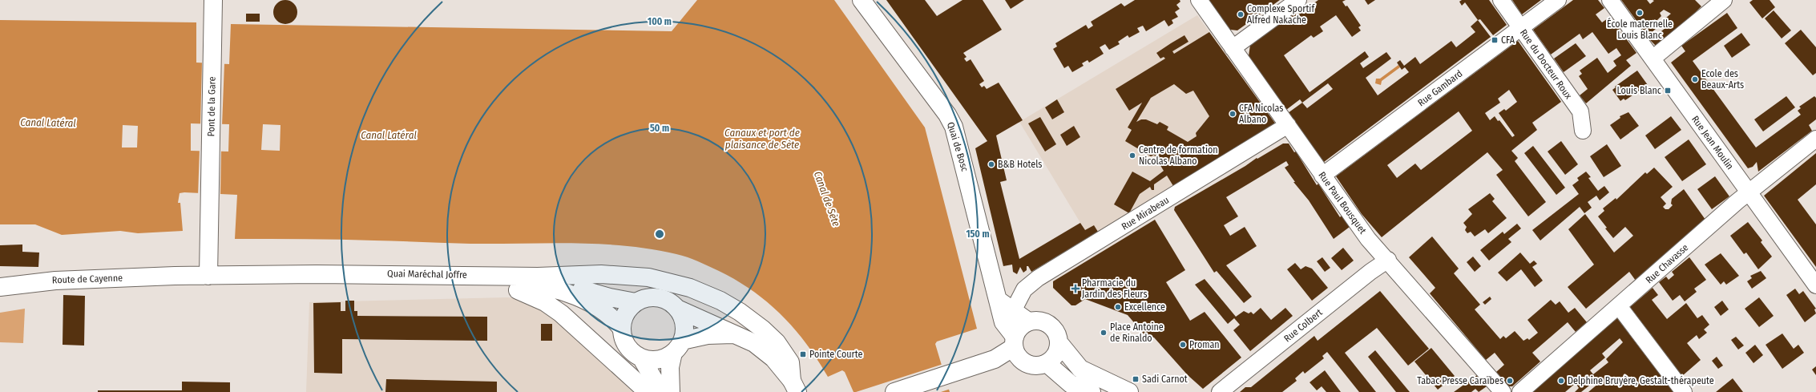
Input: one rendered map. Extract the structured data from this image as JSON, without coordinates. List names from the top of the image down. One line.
{"streets":{"main road":["Pont de la Gare","Quai de Bosc","Quai Maréchal Joffre","Route de Cayenne"],"street":["Rue du Docteur Roux","Rue Gambard","Rue Jean Moulin","Rue Paul Bousquet","Rue Mirabeau","Rue Chavasse","Rue Colbert"]},"crossings":[["Rue du Docteur Roux","Rue Gambard"],["Rue Gambard","Rue Paul Bousquet"],["Pont de la Gare","Quai Maréchal Joffre"],["Pont de la Gare","Route de Cayenne"],["Rue Jean Moulin","Rue Chavasse"],["Rue Paul Bousquet","Rue Mirabeau"],["Rue Paul Bousquet","Rue Colbert"],["Quai Maréchal Joffre","Route de Cayenne"]],"water":["Canal Latéral","Canaux et port de plaisance de Sète","Canal de Sète"],"places":{"other":["École maternelle Louis Blanc","Complexe Sportif Alfred Nakache","Ecole des Beaux-Arts","CFA Nicolas Albano","Centre de formation Nicolas Albano","B&B Hotels","Excellence","Place Antoine de Rinaldo","Proman","Tabac Presse Caraïbes","Delphine Bruyère, Gestalt-thérapeute"],"transit":["CFA","Louis Blanc","Pointe Courte","Sadi Carnot"],"health":["Pharmacie du Jardin des Fleurs"]},"rings":["100 m","50 m","150 m"]}
